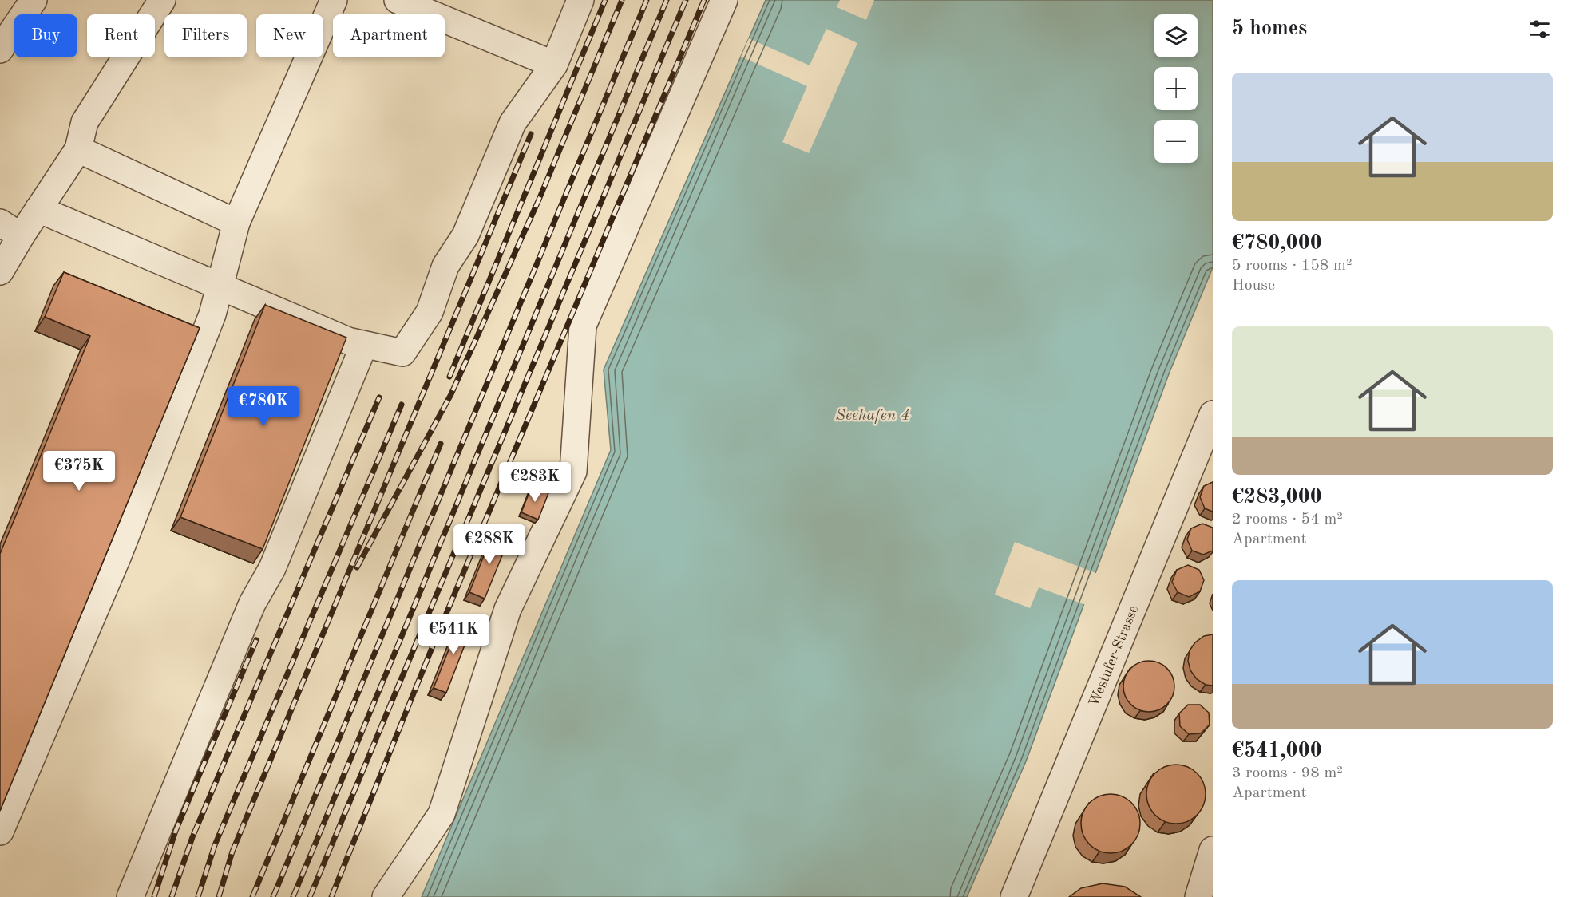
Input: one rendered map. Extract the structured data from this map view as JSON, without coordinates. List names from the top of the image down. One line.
{"streets":{"lane":["Westufer-Strasse"]},"water":["Seehafen 4"],"page":{"heading":"5 homes","map_buttons":["+","−"],"chip":["Buy","Rent","Filters","New","Apartment"],"list":[{"name":"€780,000","note":"5 rooms · 158 m² · House"},{"name":"€283,000","note":"2 rooms · 54 m² · Apartment"},{"name":"€541,000","note":"3 rooms · 98 m² · Apartment"}],"price":["€780K","€375K","€283K","€288K","€541K"]}}
